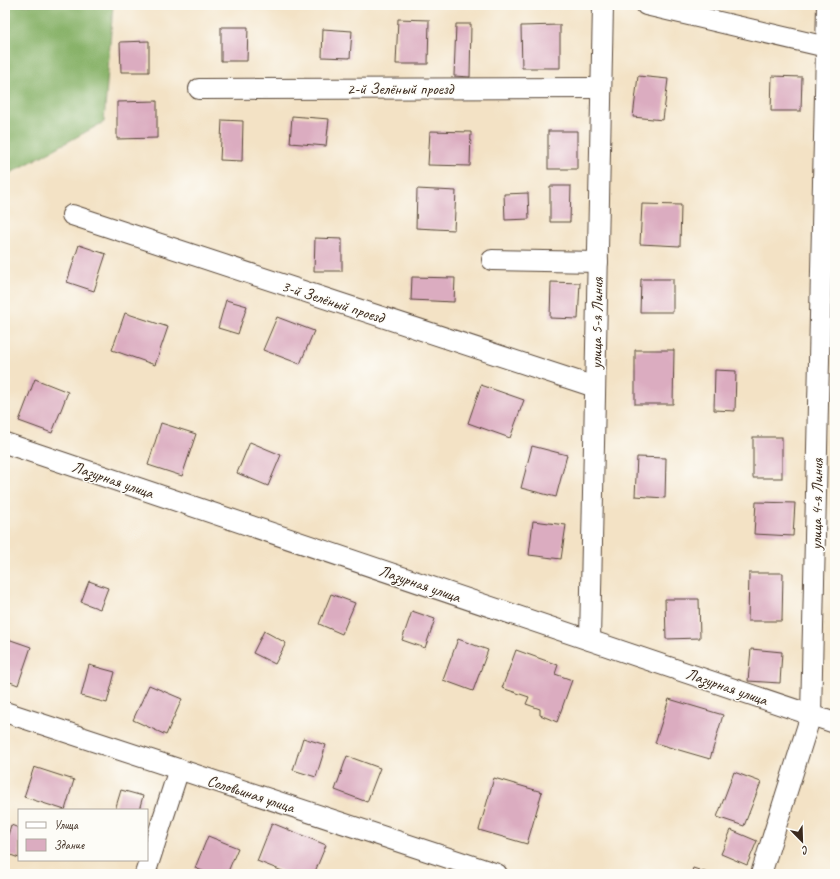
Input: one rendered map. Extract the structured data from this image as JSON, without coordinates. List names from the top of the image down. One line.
{"streets":{"street":["2-й Зелёный проезд","3-й Зелёный проезд","улица 5-я Линия","Лазурная улица","улица 4-я Линия","Соловьиная улица"]},"crossings":[["2-й Зелёный проезд","улица 5-я Линия"],["3-й Зелёный проезд","улица 5-я Линия"],["улица 5-я Линия","Лазурная улица"],["Лазурная улица","улица 4-я Линия"]],"legend":["Улица","Здание"],"north":"bottom right"}
